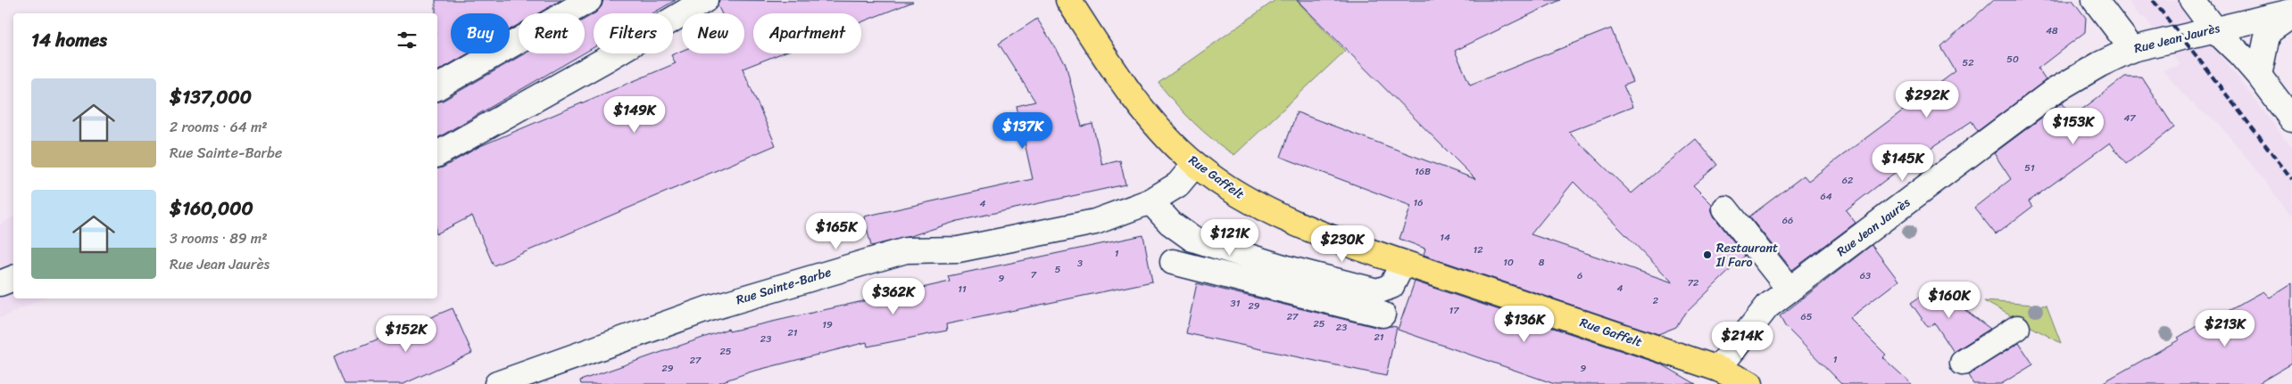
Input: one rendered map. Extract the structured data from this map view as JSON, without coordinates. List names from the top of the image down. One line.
{"streets":{"main road":["Rue Gaffelt"],"street":["Rue Jean Jaurès","Rue Sainte-Barbe"]},"crossings":[["Rue Jean Jaurès","Rue Gaffelt"],["Rue Gaffelt","Rue Sainte-Barbe"]],"places":["Restaurant Il Faro"],"house_numbers":["48","50","52","47","51","16B","62","64","16","4","66","14","12","1","10","8","3","5","7","6","63","9","72","4","11","2","31","29","17","27","65","25","19","23","21","21","23","25","1","27","29","9"],"page":{"chip":["Buy","Rent","Filters","New","Apartment"],"heading":"14 homes","list":[{"name":"$137,000","note":"2 rooms · 64 m² · Rue Sainte-Barbe"},{"name":"$160,000","note":"3 rooms · 89 m² · Rue Jean Jaurès"}],"price":["$292K","$149K","$153K","$137K","$145K","$165K","$121K","$230K","$362K","$160K","$136K","$213K","$152K","$214K"]}}
